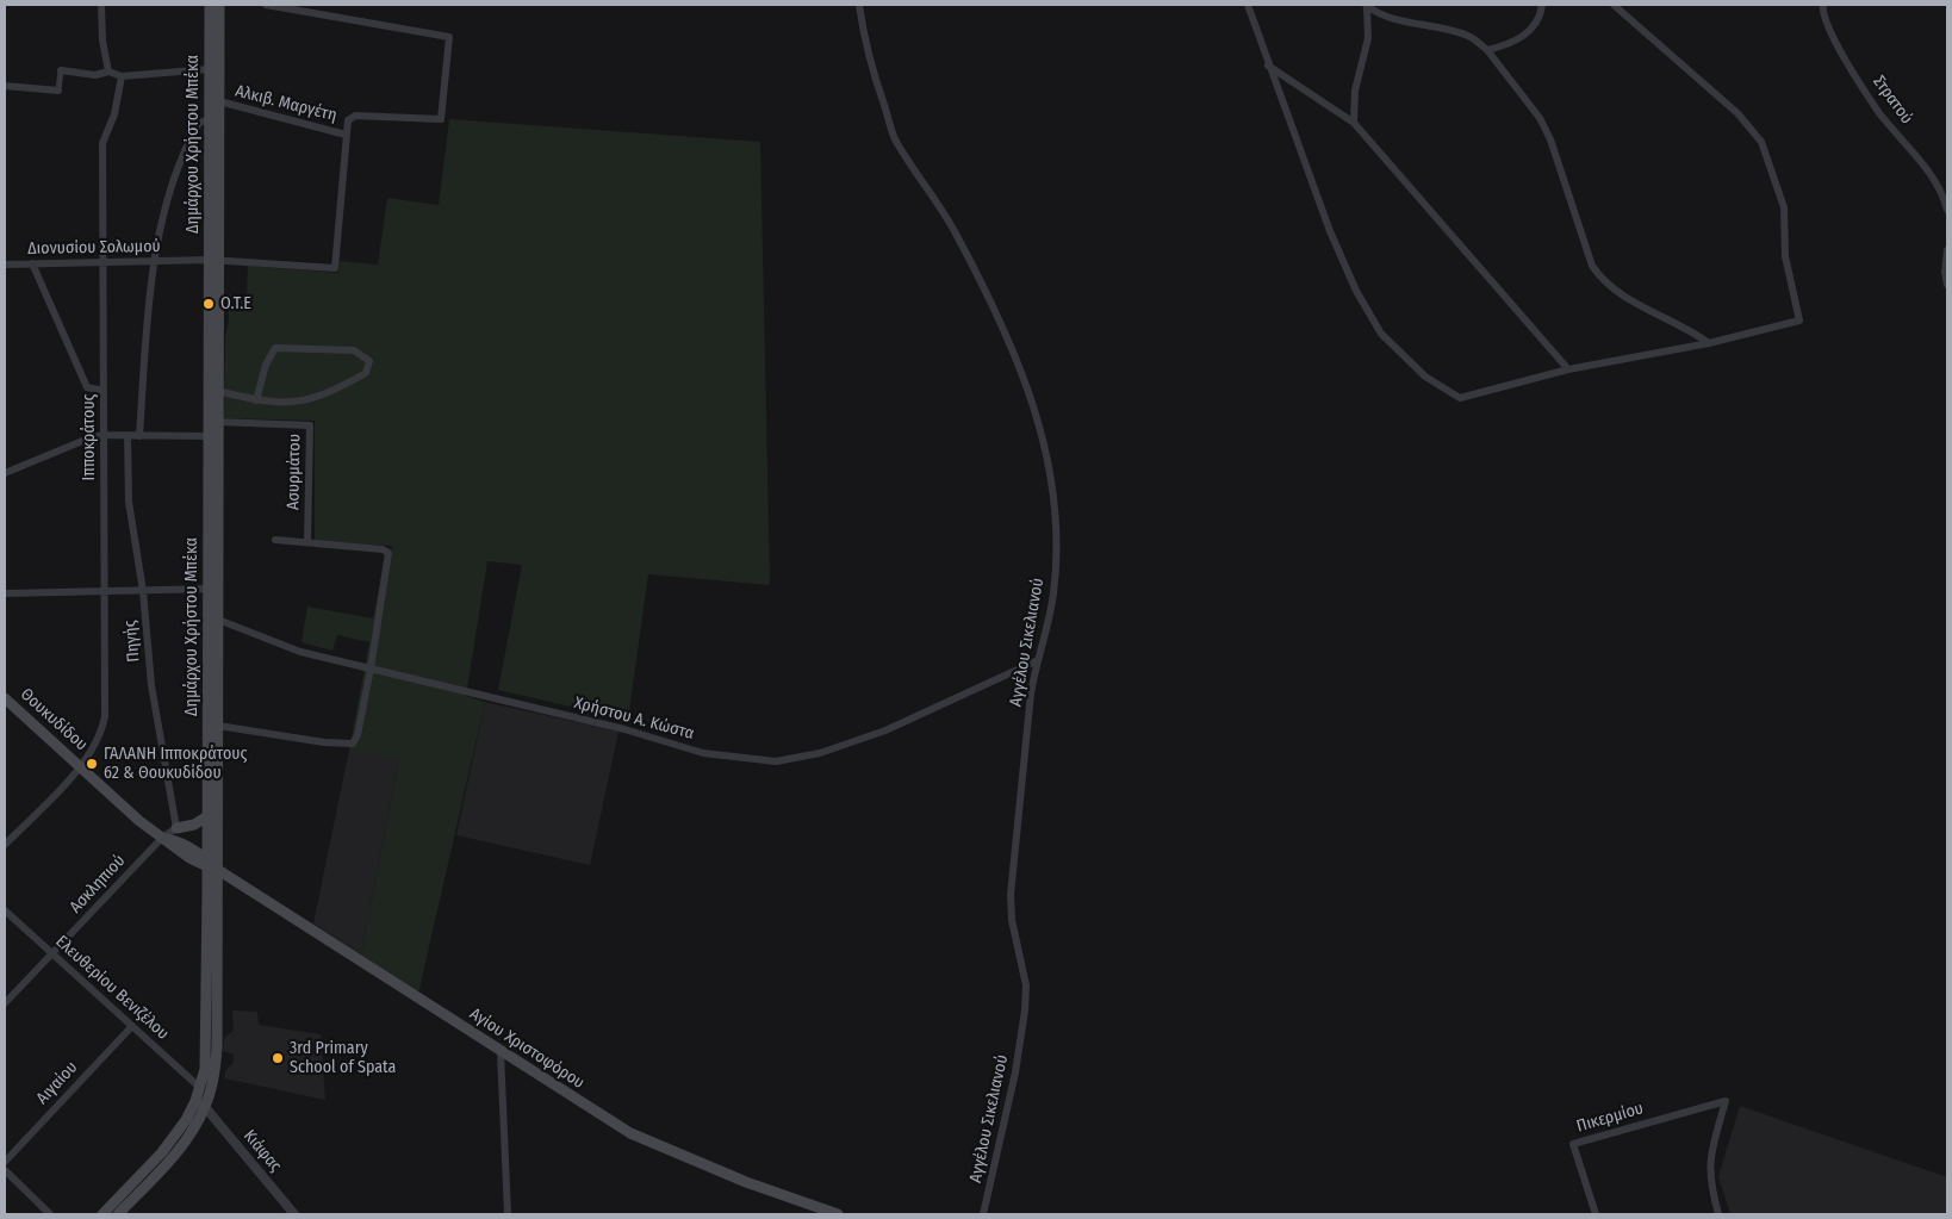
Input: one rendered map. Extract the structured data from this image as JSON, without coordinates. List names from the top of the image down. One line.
{"streets":{"main road":["Δημάρχου Χρήστου Μπέκα","Θουκυδίδου","Αγίου Χριστοφόρου"],"street":["Στρατού","Αλκιβ. Μαργέτη","Διονυσίου Σολωμού","Ιπποκράτους","Ασυρμάτου","Πηγής","Αγγέλου Σικελιανού","Χρήστου Α. Κώστα","Ασκληπιού","Ελευθερίου Βενιζέλου","Αιγαίου","Πικερμίου","Κιάφας"]},"crossings":[["Αλκιβ. Μαργέτη","Δημάρχου Χρήστου Μπέκα"],["Αλκιβ. Μαργέτη","Διονυσίου Σολωμού"],["Δημάρχου Χρήστου Μπέκα","Διονυσίου Σολωμού"],["Δημάρχου Χρήστου Μπέκα","Ασυρμάτου"],["Δημάρχου Χρήστου Μπέκα","Χρήστου Α. Κώστα"],["Δημάρχου Χρήστου Μπέκα","Ελευθερίου Βενιζέλου"],["Δημάρχου Χρήστου Μπέκα","Αγίου Χριστοφόρου"],["Δημάρχου Χρήστου Μπέκα","Κιάφας"],["Διονυσίου Σολωμού","Ιπποκράτους"],["Ιπποκράτους","Θουκυδίδου"],["Αγγέλου Σικελιανού","Χρήστου Α. Κώστα"],["Θουκυδίδου","Ασκληπιού"],["Ασκληπιού","Ελευθερίου Βενιζέλου"],["Ελευθερίου Βενιζέλου","Αιγαίου"]],"places":["Ο.Τ.Ε","ΓΑΛΑΝΗ Ιπποκράτους 62 & Θουκυδίδου","3rd Primary School of Spata"]}
